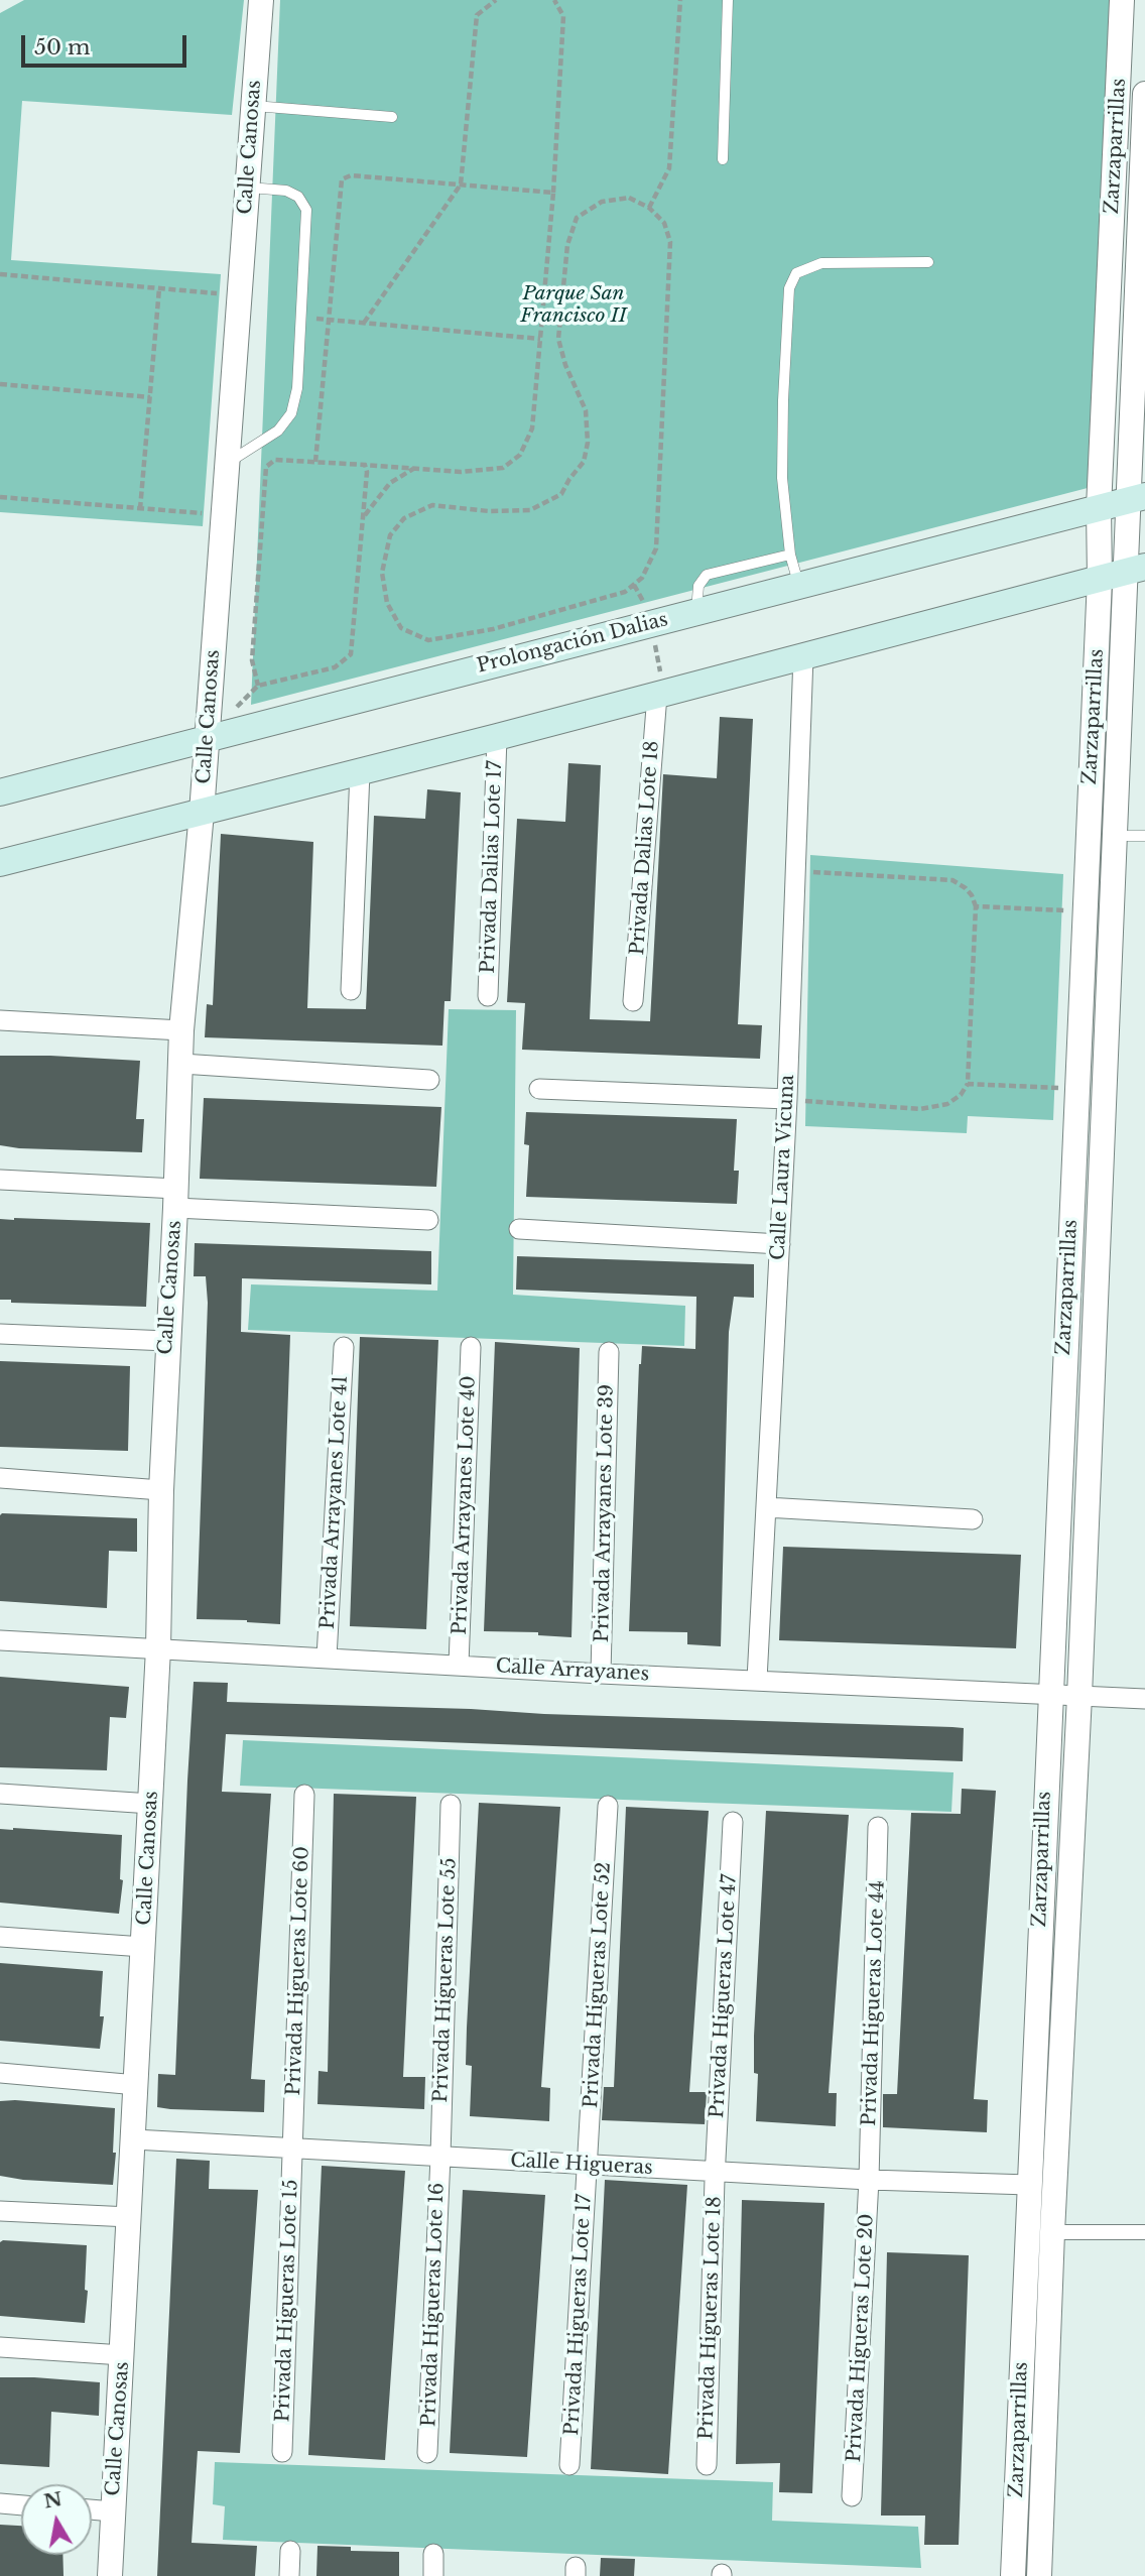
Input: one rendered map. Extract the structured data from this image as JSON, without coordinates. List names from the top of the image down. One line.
{"streets":{"main road":["Prolongación Dalias"],"street":["Zarzaparrillas","Calle Canosas","Privada Dalias Lote 18","Privada Dalias Lote 17","Calle Laura Vicuna","Privada Arrayanes Lote 41","Privada Arrayanes Lote 40","Privada Arrayanes Lote 39","Calle Arrayanes","Privada Higueras Lote 60","Privada Higueras Lote 55","Privada Higueras Lote 52","Privada Higueras Lote 47","Privada Higueras Lote 44","Calle Higueras","Privada Higueras Lote 15","Privada Higueras Lote 16","Privada Higueras Lote 17","Privada Higueras Lote 18","Privada Higueras Lote 20"]},"crossings":[["Zarzaparrillas","Prolongación Dalias"],["Zarzaparrillas","Calle Arrayanes"],["Zarzaparrillas","Calle Higueras"],["Calle Canosas","Prolongación Dalias"],["Calle Canosas","Calle Arrayanes"],["Calle Canosas","Calle Higueras"],["Calle Laura Vicuna","Calle Arrayanes"],["Privada Arrayanes Lote 41","Calle Arrayanes"],["Privada Arrayanes Lote 40","Calle Arrayanes"],["Privada Arrayanes Lote 39","Calle Arrayanes"],["Privada Higueras Lote 60","Calle Higueras"],["Privada Higueras Lote 60","Privada Higueras Lote 15"],["Privada Higueras Lote 55","Calle Higueras"],["Privada Higueras Lote 55","Privada Higueras Lote 16"],["Privada Higueras Lote 52","Calle Higueras"],["Privada Higueras Lote 52","Privada Higueras Lote 17"],["Privada Higueras Lote 47","Calle Higueras"],["Privada Higueras Lote 47","Privada Higueras Lote 18"],["Privada Higueras Lote 44","Calle Higueras"],["Privada Higueras Lote 44","Privada Higueras Lote 20"],["Calle Higueras","Privada Higueras Lote 15"],["Calle Higueras","Privada Higueras Lote 16"],["Calle Higueras","Privada Higueras Lote 17"],["Calle Higueras","Privada Higueras Lote 18"],["Calle Higueras","Privada Higueras Lote 20"]],"parks":["Parque San Francisco II"],"scale_bar":"50 m","north":"top"}
